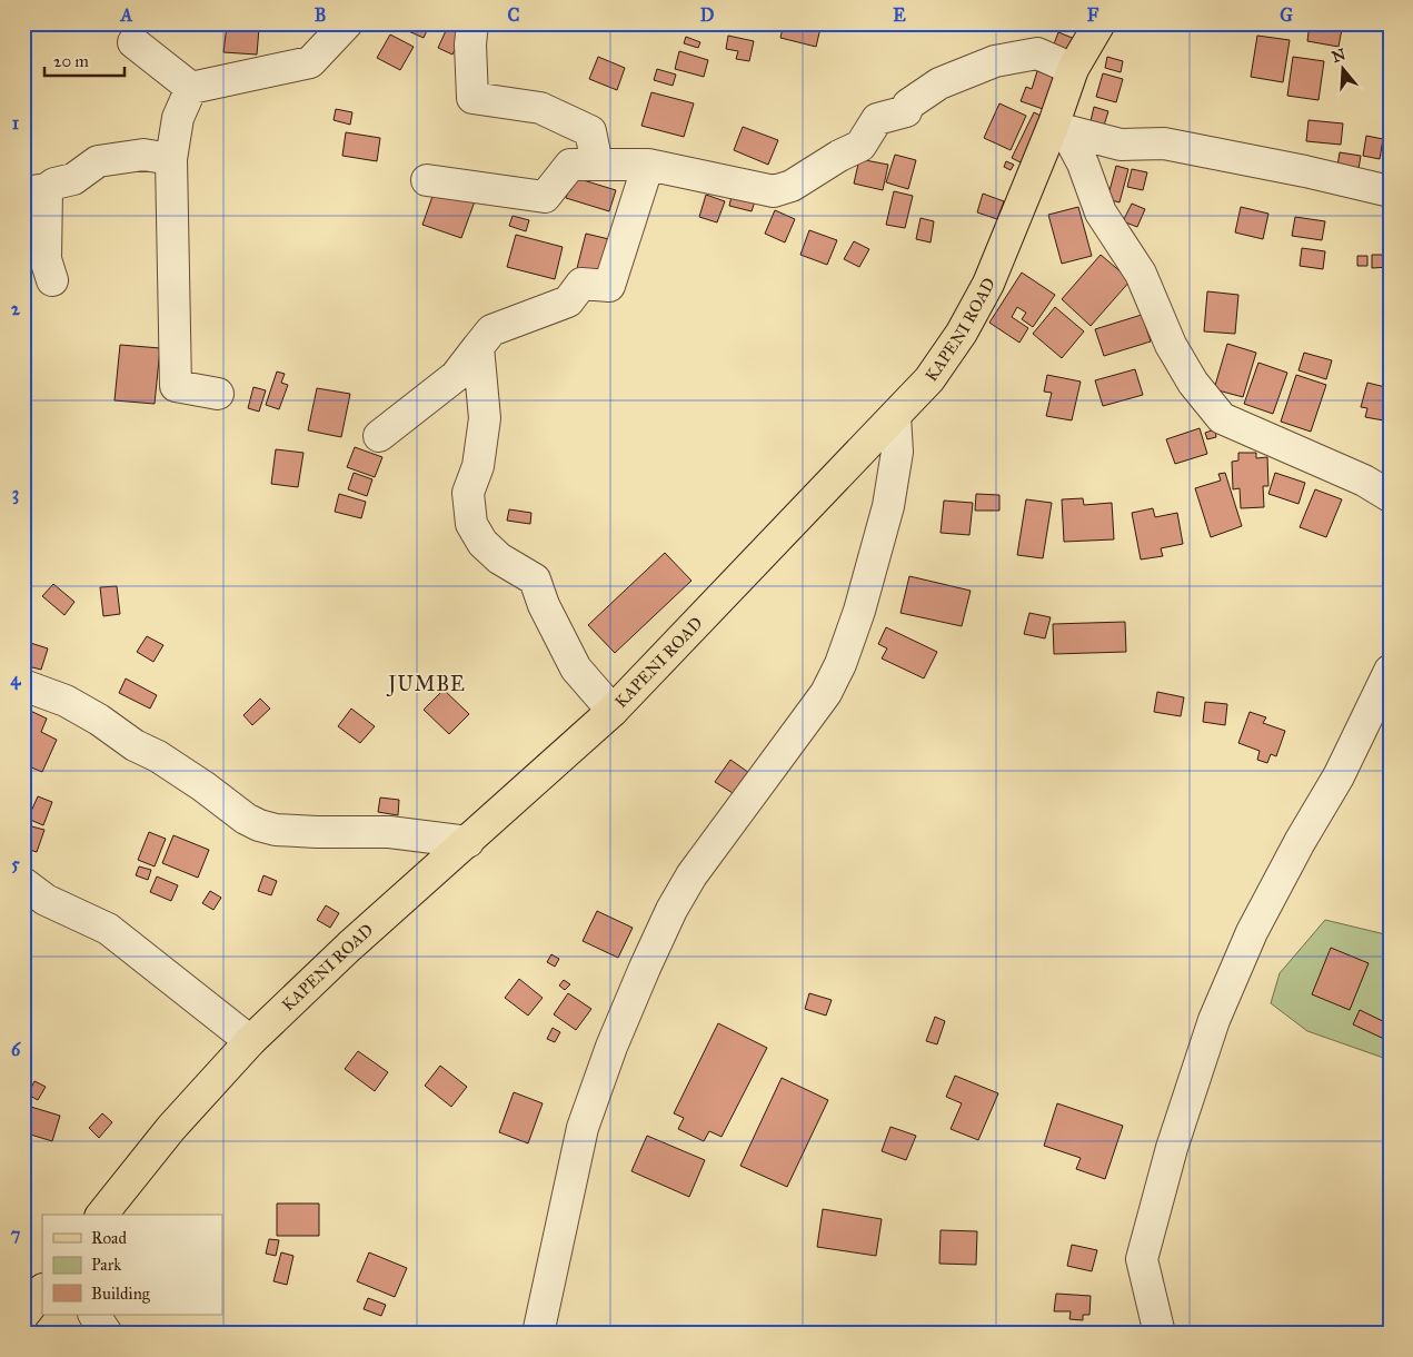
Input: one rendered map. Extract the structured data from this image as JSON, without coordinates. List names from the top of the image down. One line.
{"streets":{"main road":["KAPENI ROAD"]},"districts":["JUMBE"],"legend":["Road","Park","Building"],"scale_bar":"20 m","north":"top","grid":{"columns":["A","B","C","D","E","F","G"],"rows":["1","2","3","4","5","6","7"]}}
